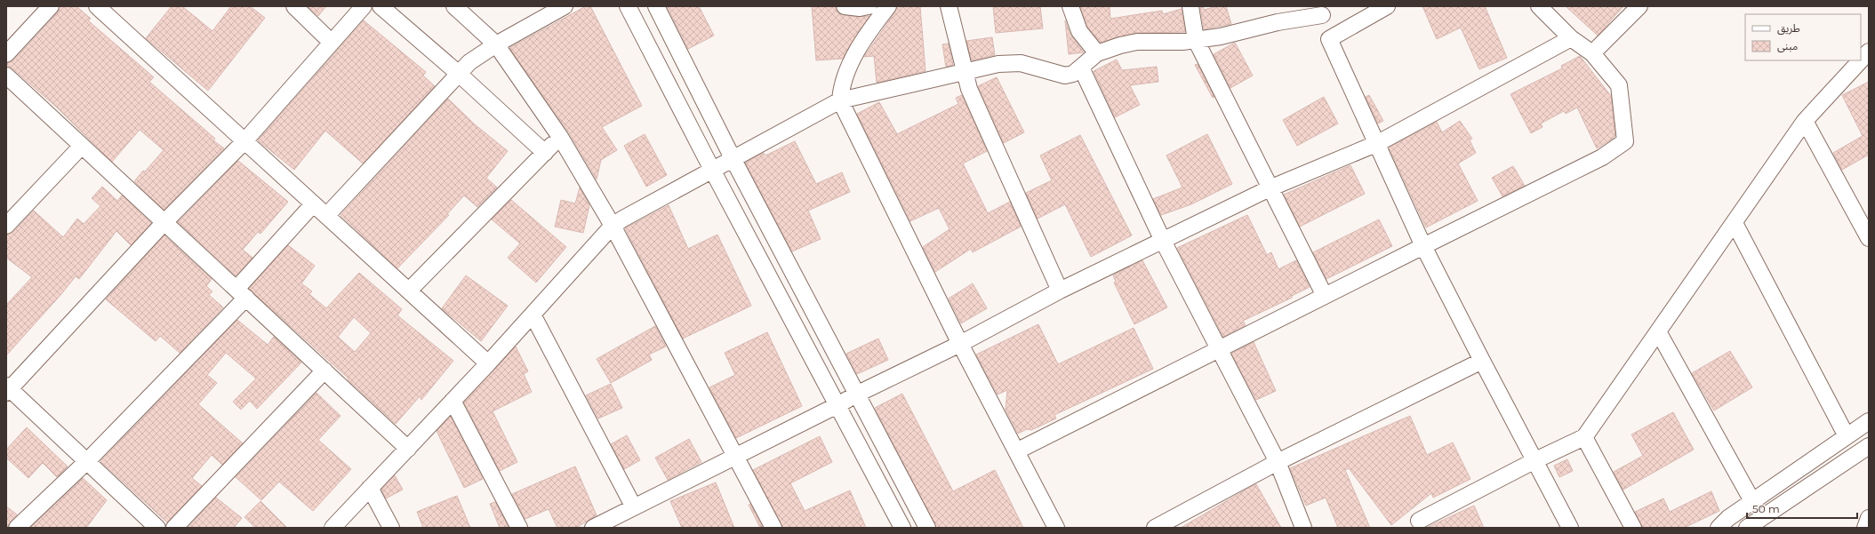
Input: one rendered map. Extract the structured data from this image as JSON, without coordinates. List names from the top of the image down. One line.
{"legend":["طريق","مبنى"],"scale_bar":"50 m"}
